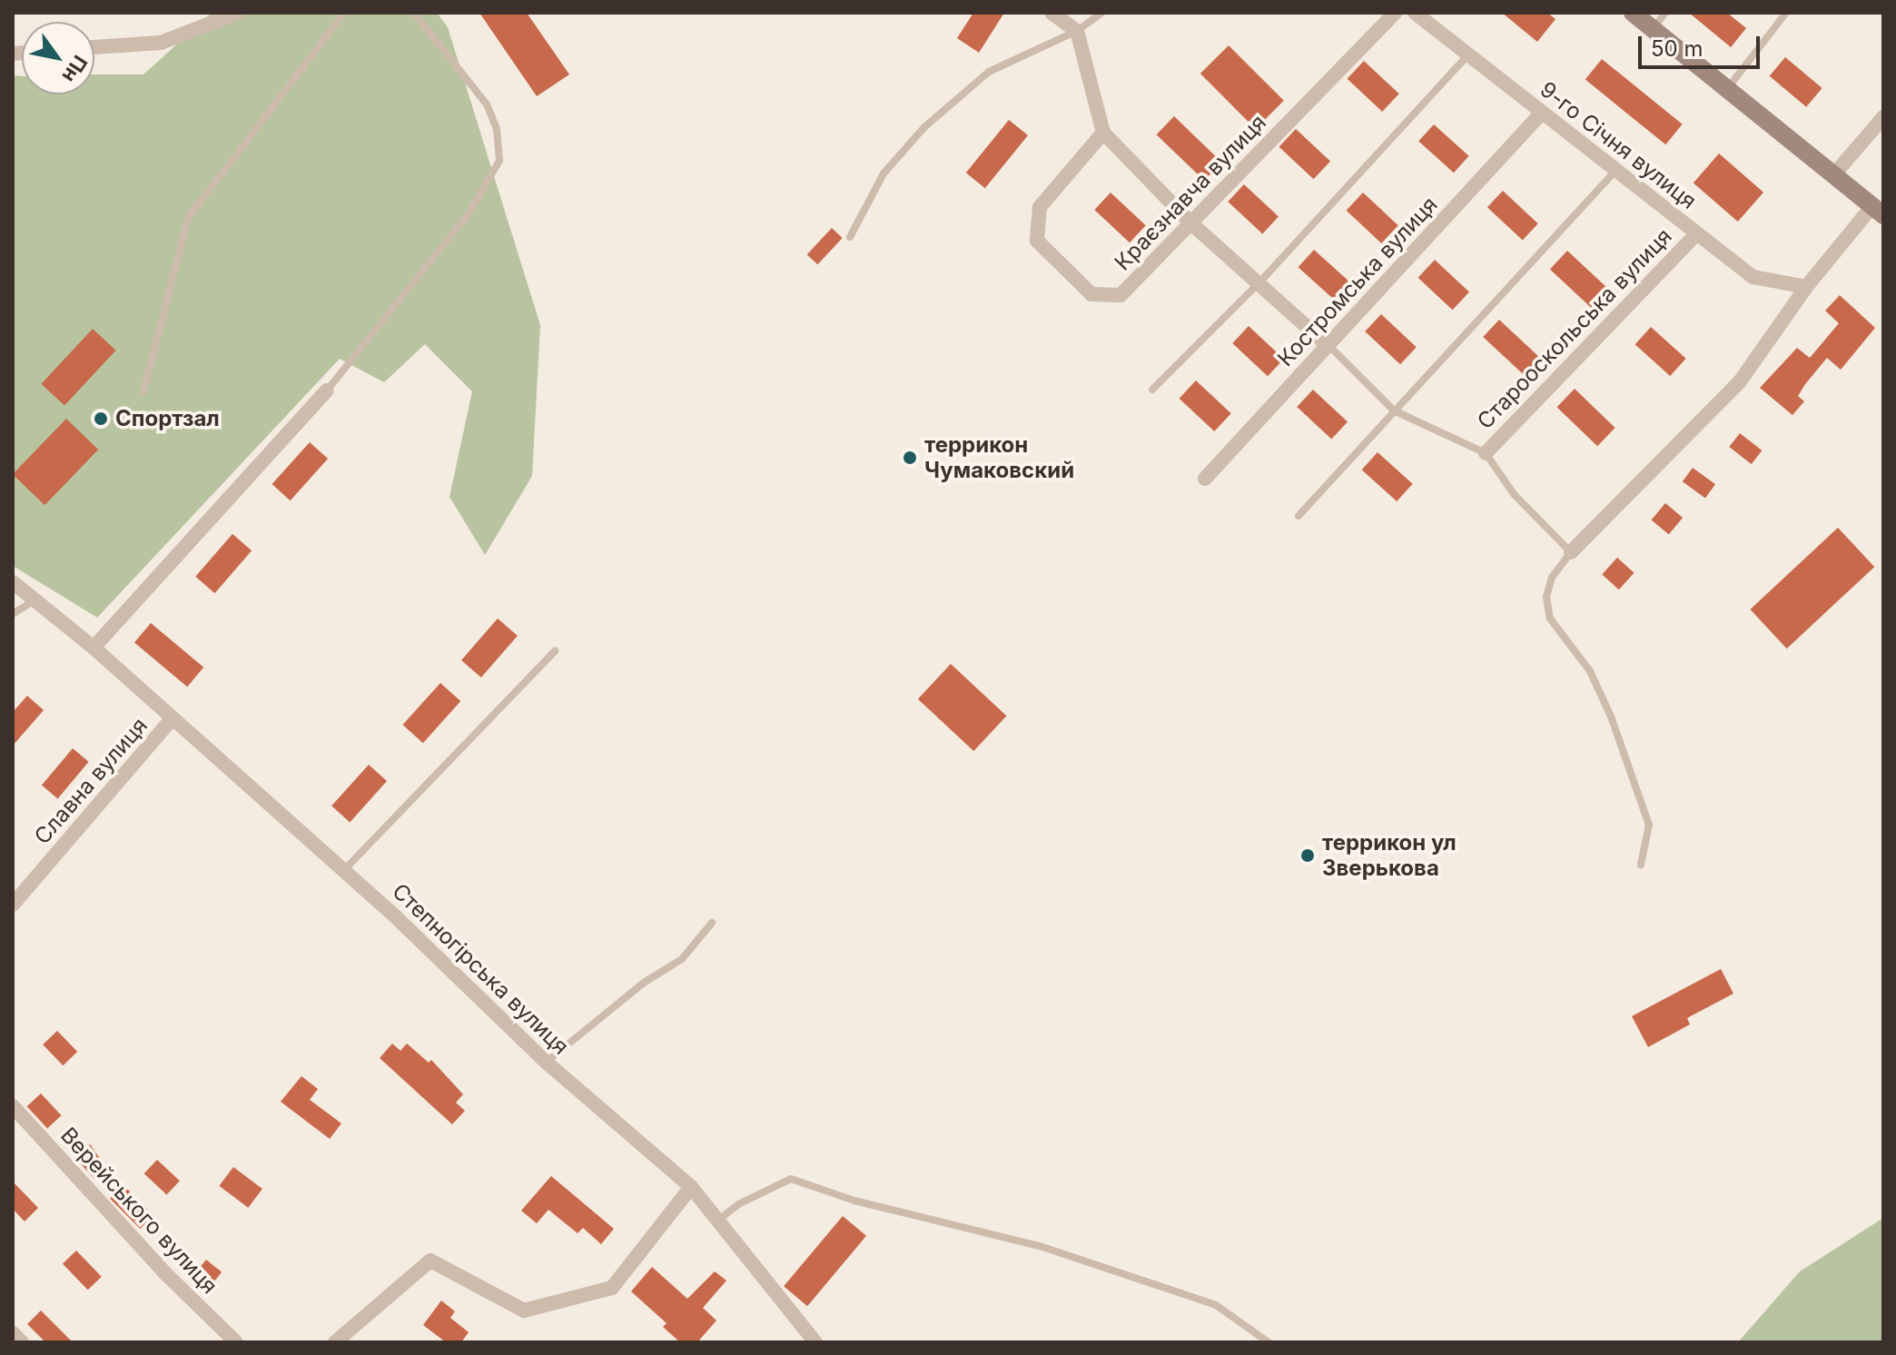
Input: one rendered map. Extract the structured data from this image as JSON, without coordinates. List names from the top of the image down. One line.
{"streets":{"street":["9-го Січня вулиця","Краєзнавча вулиця","Костромська вулиця","Старооскольська вулиця","Славна вулиця","Степногірська вулиця","Верейського вулиця"]},"crossings":[["9-го Січня вулиця","Костромська вулиця"],["9-го Січня вулиця","Старооскольська вулиця"],["Славна вулиця","Степногірська вулиця"]],"places":["Спортзал","террикон Чумаковский","террикон ул Зверькова"],"scale_bar":"50 m","north":"bottom right"}
